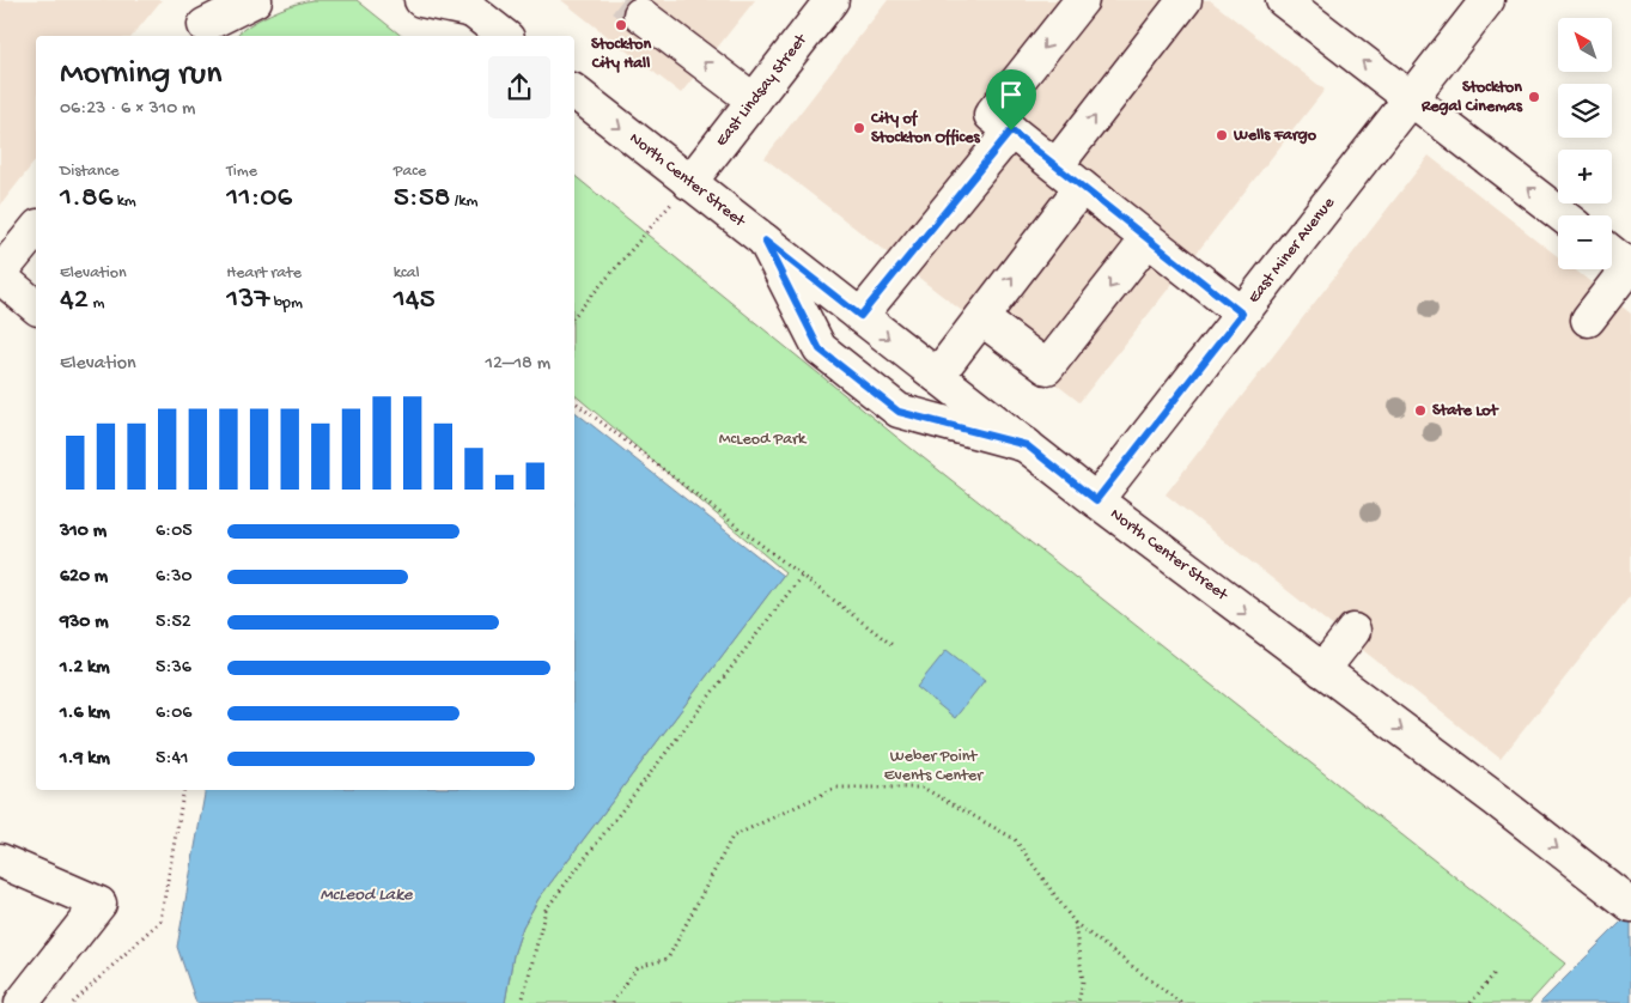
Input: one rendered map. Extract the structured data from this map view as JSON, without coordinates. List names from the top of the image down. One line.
{"streets":{"main road":["East Lindsay Street","North Center Street","East Miner Avenue"]},"crossings":[["East Lindsay Street","North Center Street"],["North Center Street","East Miner Avenue"]],"water":["McLeod Lake"],"parks":["McLeod Park","Weber Point Events Center"],"places":["Stockton City Hall","Stockton Regal Cinemas","City of Stockton Offices","Wells Fargo","State Lot"],"north":"top left","page":{"map_buttons":["+","−"],"heading":["Morning run","06:23 · 6 × 310 m"],"stats":[["Distance","1.86 km"],["Time","11:06"],["Pace","5:58 /km"],["Elevation","42 m"],["Heart rate","137 bpm"],["kcal","145"]],"chart":["Elevation","12–18 m"],"list":[{"name":"310 m","note":"6:05"},{"name":"620 m","note":"6:30"},{"name":"930 m","note":"5:52"},{"name":"1.2 km","note":"5:36"},{"name":"1.6 km","note":"6:06"},{"name":"1.9 km","note":"5:41"}]}}
